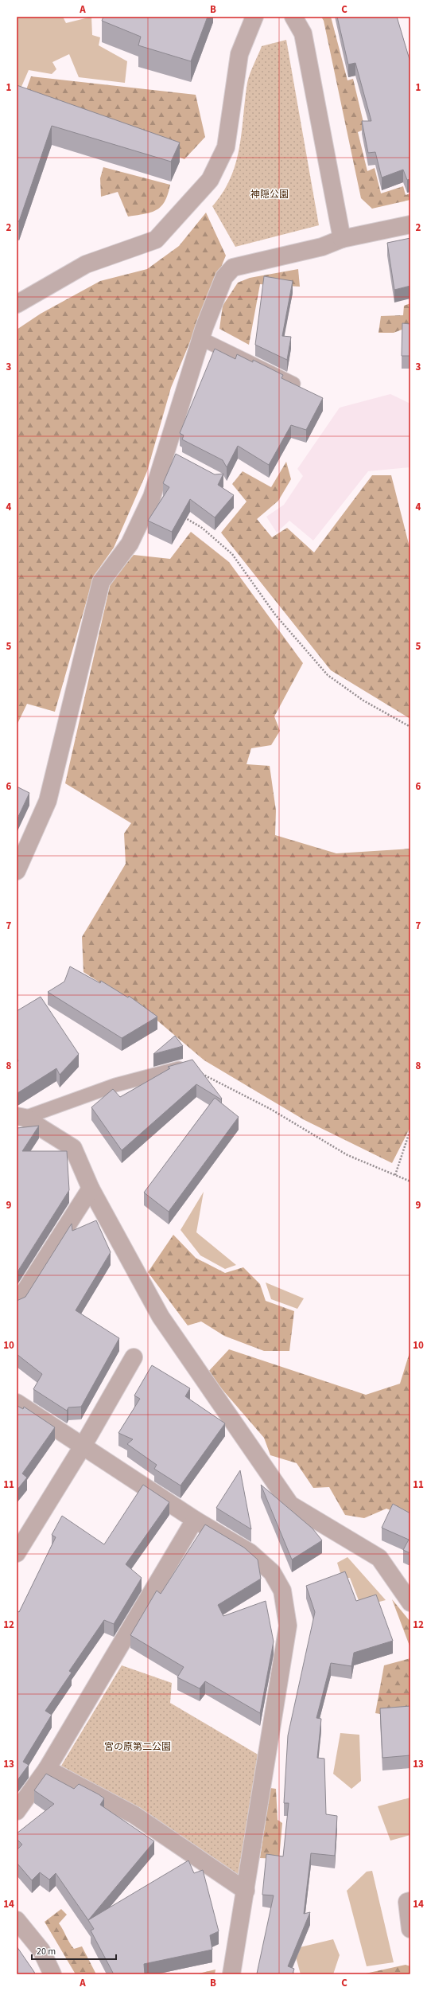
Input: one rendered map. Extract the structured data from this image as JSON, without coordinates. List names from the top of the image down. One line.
{"parks":["神隠公園","宮の原第二公園"],"scale_bar":"20 m","grid":{"columns":["A","B","C"],"rows":["1","2","3","4","5","6","7","8","9","10","11","12","13","14"]}}
